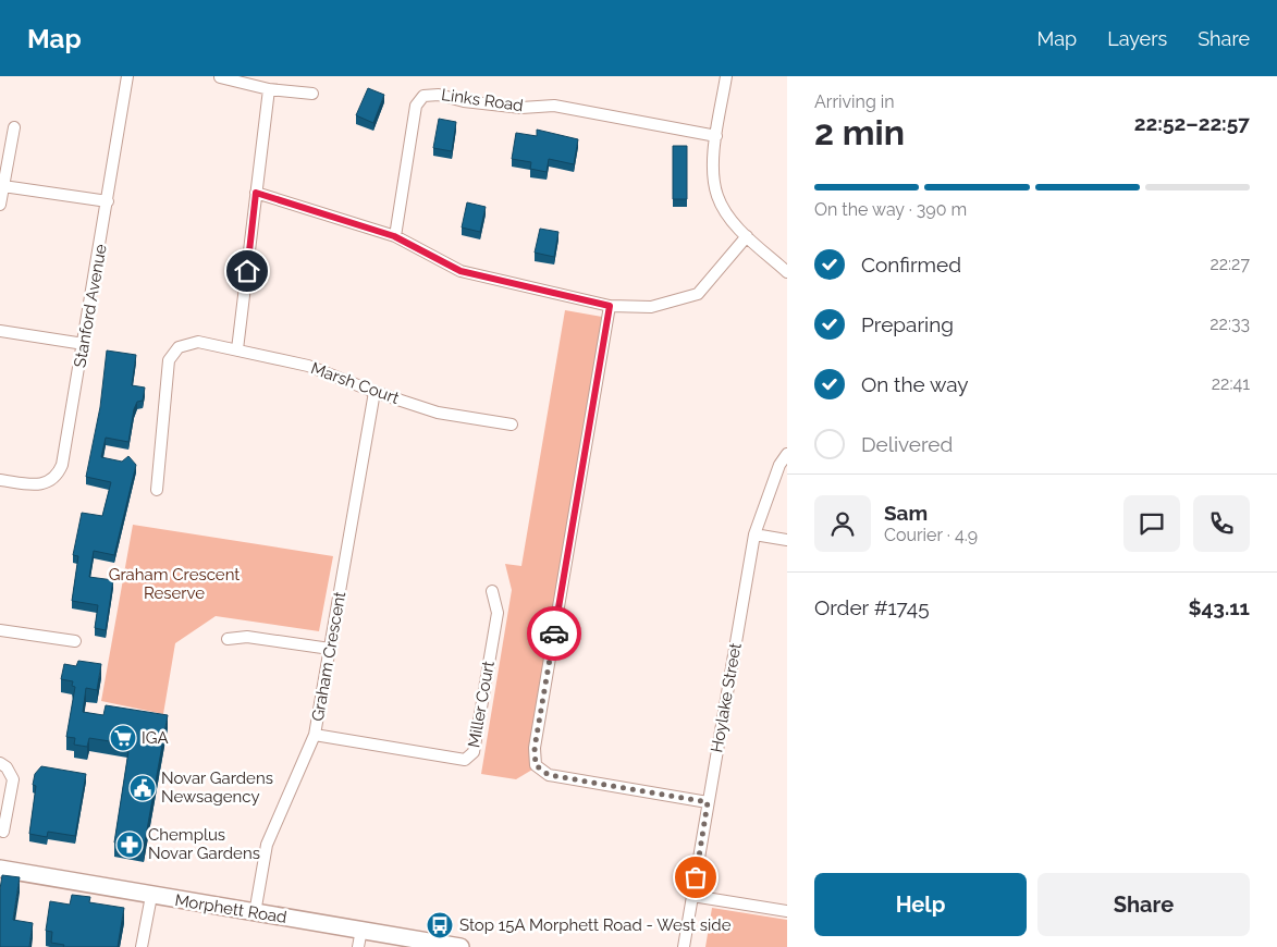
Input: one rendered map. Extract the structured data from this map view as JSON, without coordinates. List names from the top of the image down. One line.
{"streets":{"street":["Links Road","Stanford Avenue","Marsh Court","Graham Crescent","Hoylake Street","Miller Court","Morphett Road"]},"crossings":[["Marsh Court","Graham Crescent"],["Graham Crescent","Miller Court"],["Graham Crescent","Morphett Road"]],"parks":["Graham Crescent Reserve"],"places":{"supermarket":["IGA"],"public building":["Novar Gardens Newsagency"],"pharmacy":["Chemplus Novar Gardens"],"bus stop":["Stop 15A Morphett Road - West side"]},"page":{"header":"Map","nav":["Map","Layers","Share"],"heading":["2 min","Arriving in","22:52–22:57"],"panel":["Sam","Courier · 4.9","Order #1745","$43.11"],"bar":"On the way · 390 m","list":[["Confirmed","22:27"],["Preparing","22:33"],["On the way","22:41"],"Delivered"],"buttons":["Help","Share"]}}
